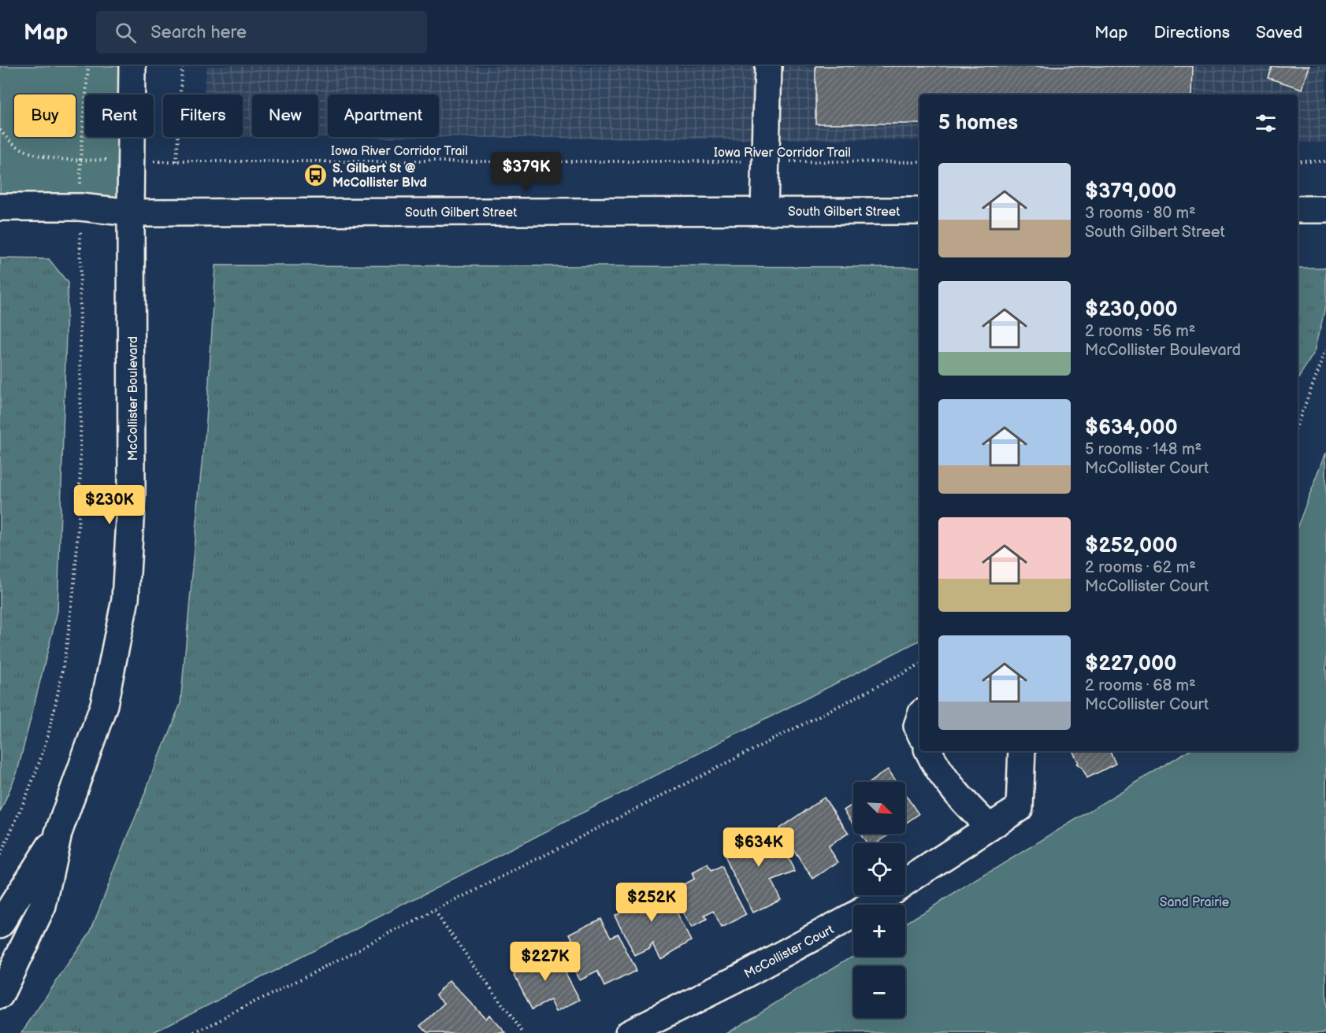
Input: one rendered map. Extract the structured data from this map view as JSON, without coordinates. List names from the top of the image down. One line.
{"streets":{"street":["South Gilbert Street","McCollister Boulevard","McCollister Court"],"path":["Iowa River Corridor Trail"]},"crossings":[["Iowa River Corridor Trail","McCollister Boulevard"],["South Gilbert Street","McCollister Boulevard"]],"parks":["Sand Prairie"],"places":{"bus stop":["S. Gilbert St @ McCollister Blvd"]},"north":"bottom right","page":{"header":"Map","search":"Search here","nav":["Map","Directions","Saved"],"chip":["Buy","Rent","Filters","New","Apartment"],"heading":"5 homes","list":[{"name":"$379,000","note":"3 rooms · 80 m² · South Gilbert Street"},{"name":"$230,000","note":"2 rooms · 56 m² · McCollister Boulevard"},{"name":"$634,000","note":"5 rooms · 148 m² · McCollister Court"},{"name":"$252,000","note":"2 rooms · 62 m² · McCollister Court"},{"name":"$227,000","note":"2 rooms · 68 m² · McCollister Court"}],"price":["$379K","$230K","$634K","$252K","$227K"],"map_buttons":["+","−"]}}
